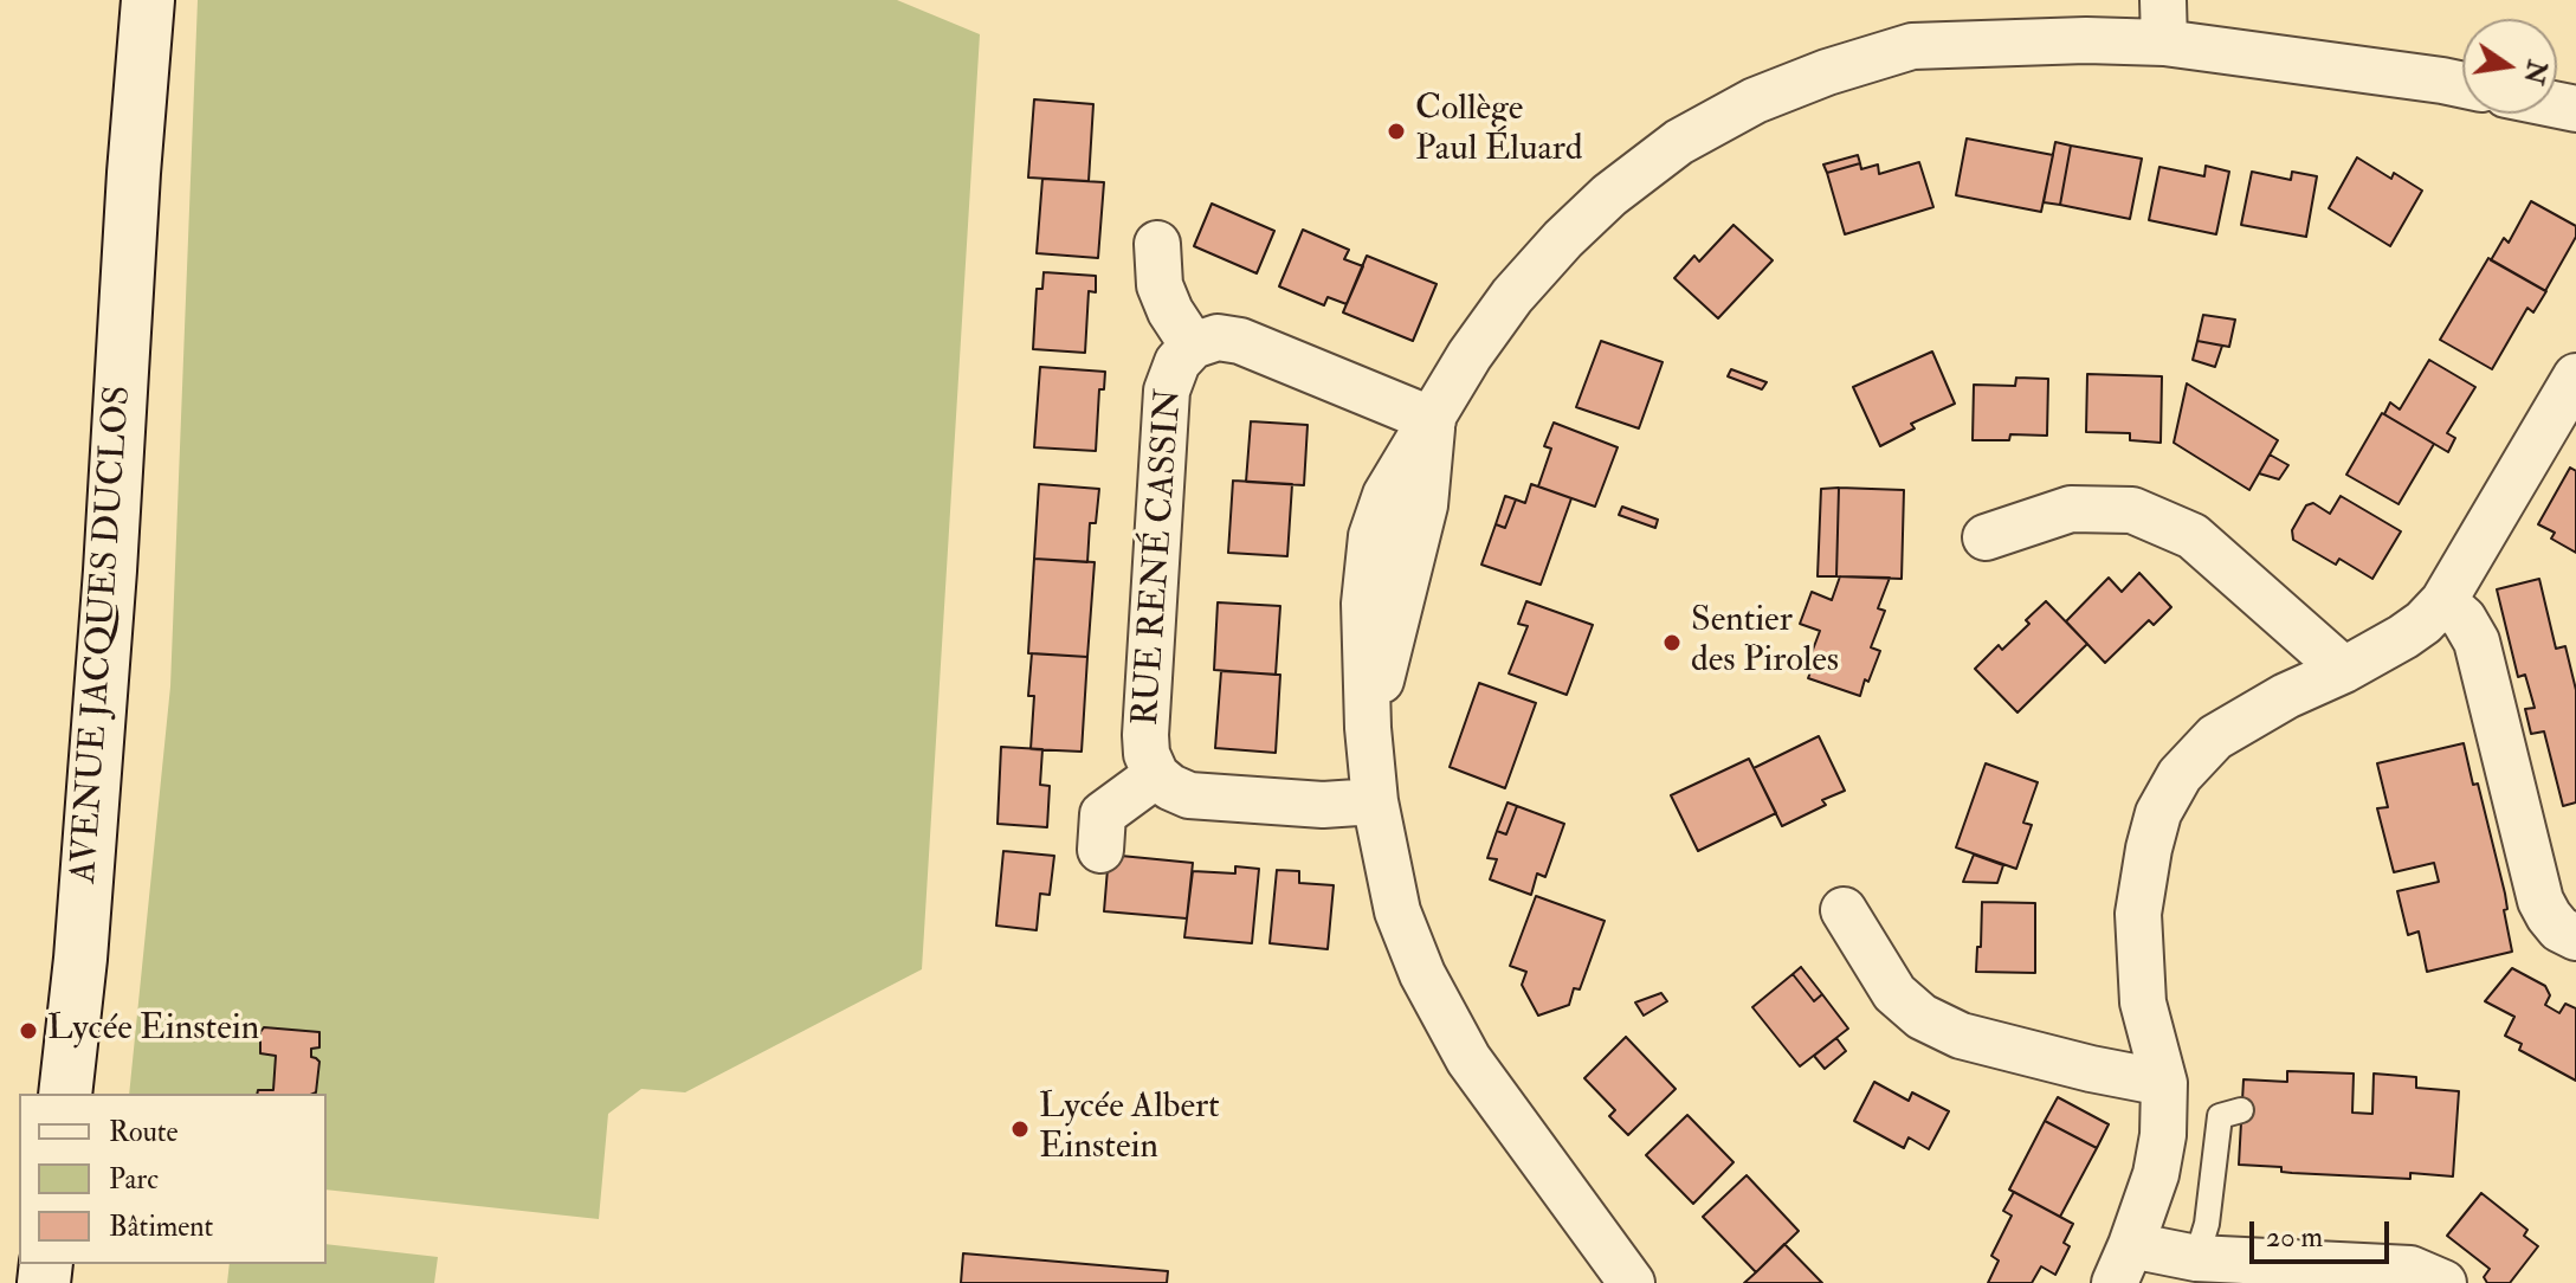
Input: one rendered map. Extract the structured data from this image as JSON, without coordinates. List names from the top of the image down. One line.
{"streets":{"main road":["AVENUE JACQUES DUCLOS"],"street":["RUE RENÉ CASSIN"]},"places":["Collège Paul Éluard","Sentier des Piroles","Lycée Einstein","Lycée Albert Einstein"],"legend":["Route","Parc","Bâtiment"],"scale_bar":"20 m","north":"right"}
